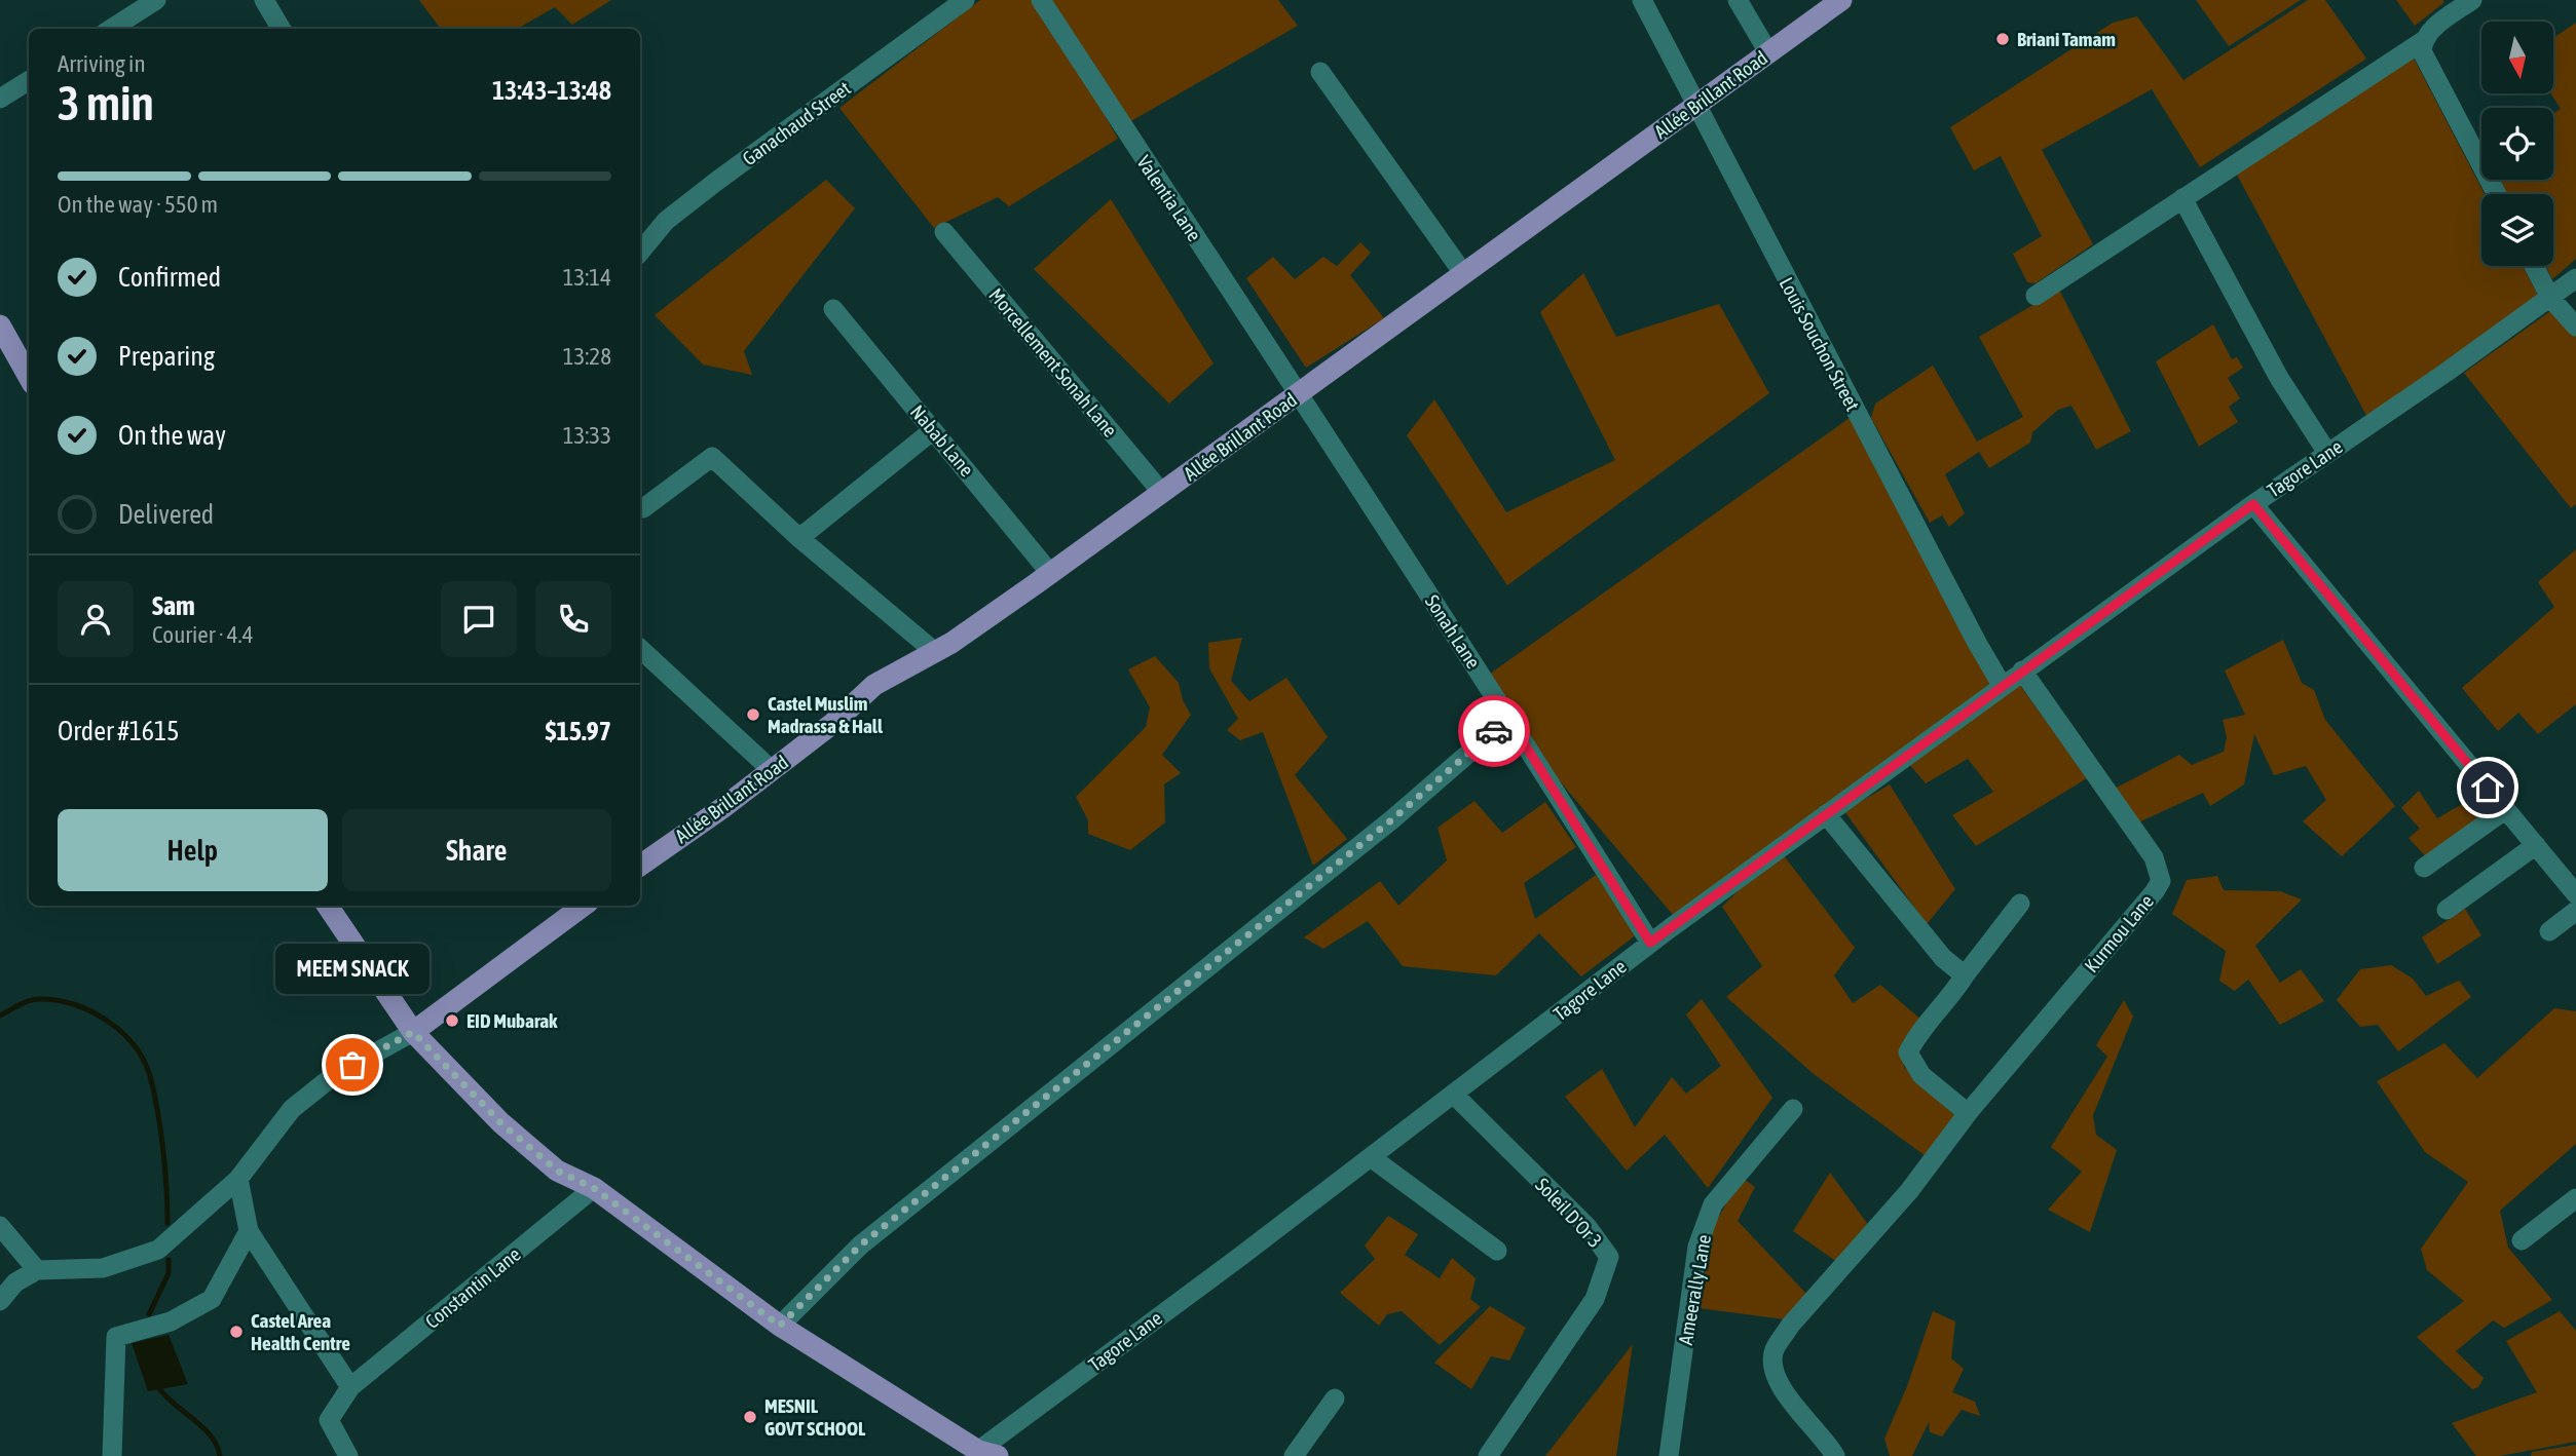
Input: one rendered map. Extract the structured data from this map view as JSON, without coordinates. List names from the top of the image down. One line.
{"streets":{"main road":["Allée Brillant Road"],"street":["Ganachaud Street","Valentia Lane","Louis Souchon Street","Morcellement Sonah Lane","Nabab Lane","Tagore Lane","Sonah Lane","Kurmou Lane","Soleil D'Or 3","Constantin Lane","Ameerally Lane"]},"crossings":[["Allée Brillant Road","Valentia Lane"],["Allée Brillant Road","Louis Souchon Street"],["Allée Brillant Road","Morcellement Sonah Lane"],["Allée Brillant Road","Nabab Lane"],["Allée Brillant Road","Sonah Lane"],["Valentia Lane","Sonah Lane"],["Louis Souchon Street","Tagore Lane"],["Tagore Lane","Sonah Lane"],["Tagore Lane","Kurmou Lane"],["Tagore Lane","Soleil D'Or 3"]],"places":["Briani Tamam","Castel Muslim Madrassa & Hall","EID Mubarak","MEEM SNACK","Castel Area Health Centre","MESNIL GOVT SCHOOL"],"north":"bottom","page":{"heading":["3 min","Arriving in","13:43–13:48"],"panel":["Sam","Courier · 4.4","Order #1615","$15.97"],"bar":"On the way · 550 m","list":[["Confirmed","13:14"],["Preparing","13:28"],["On the way","13:33"],"Delivered"],"buttons":["Help","Share"],"bubble":"MEEM SNACK"}}
